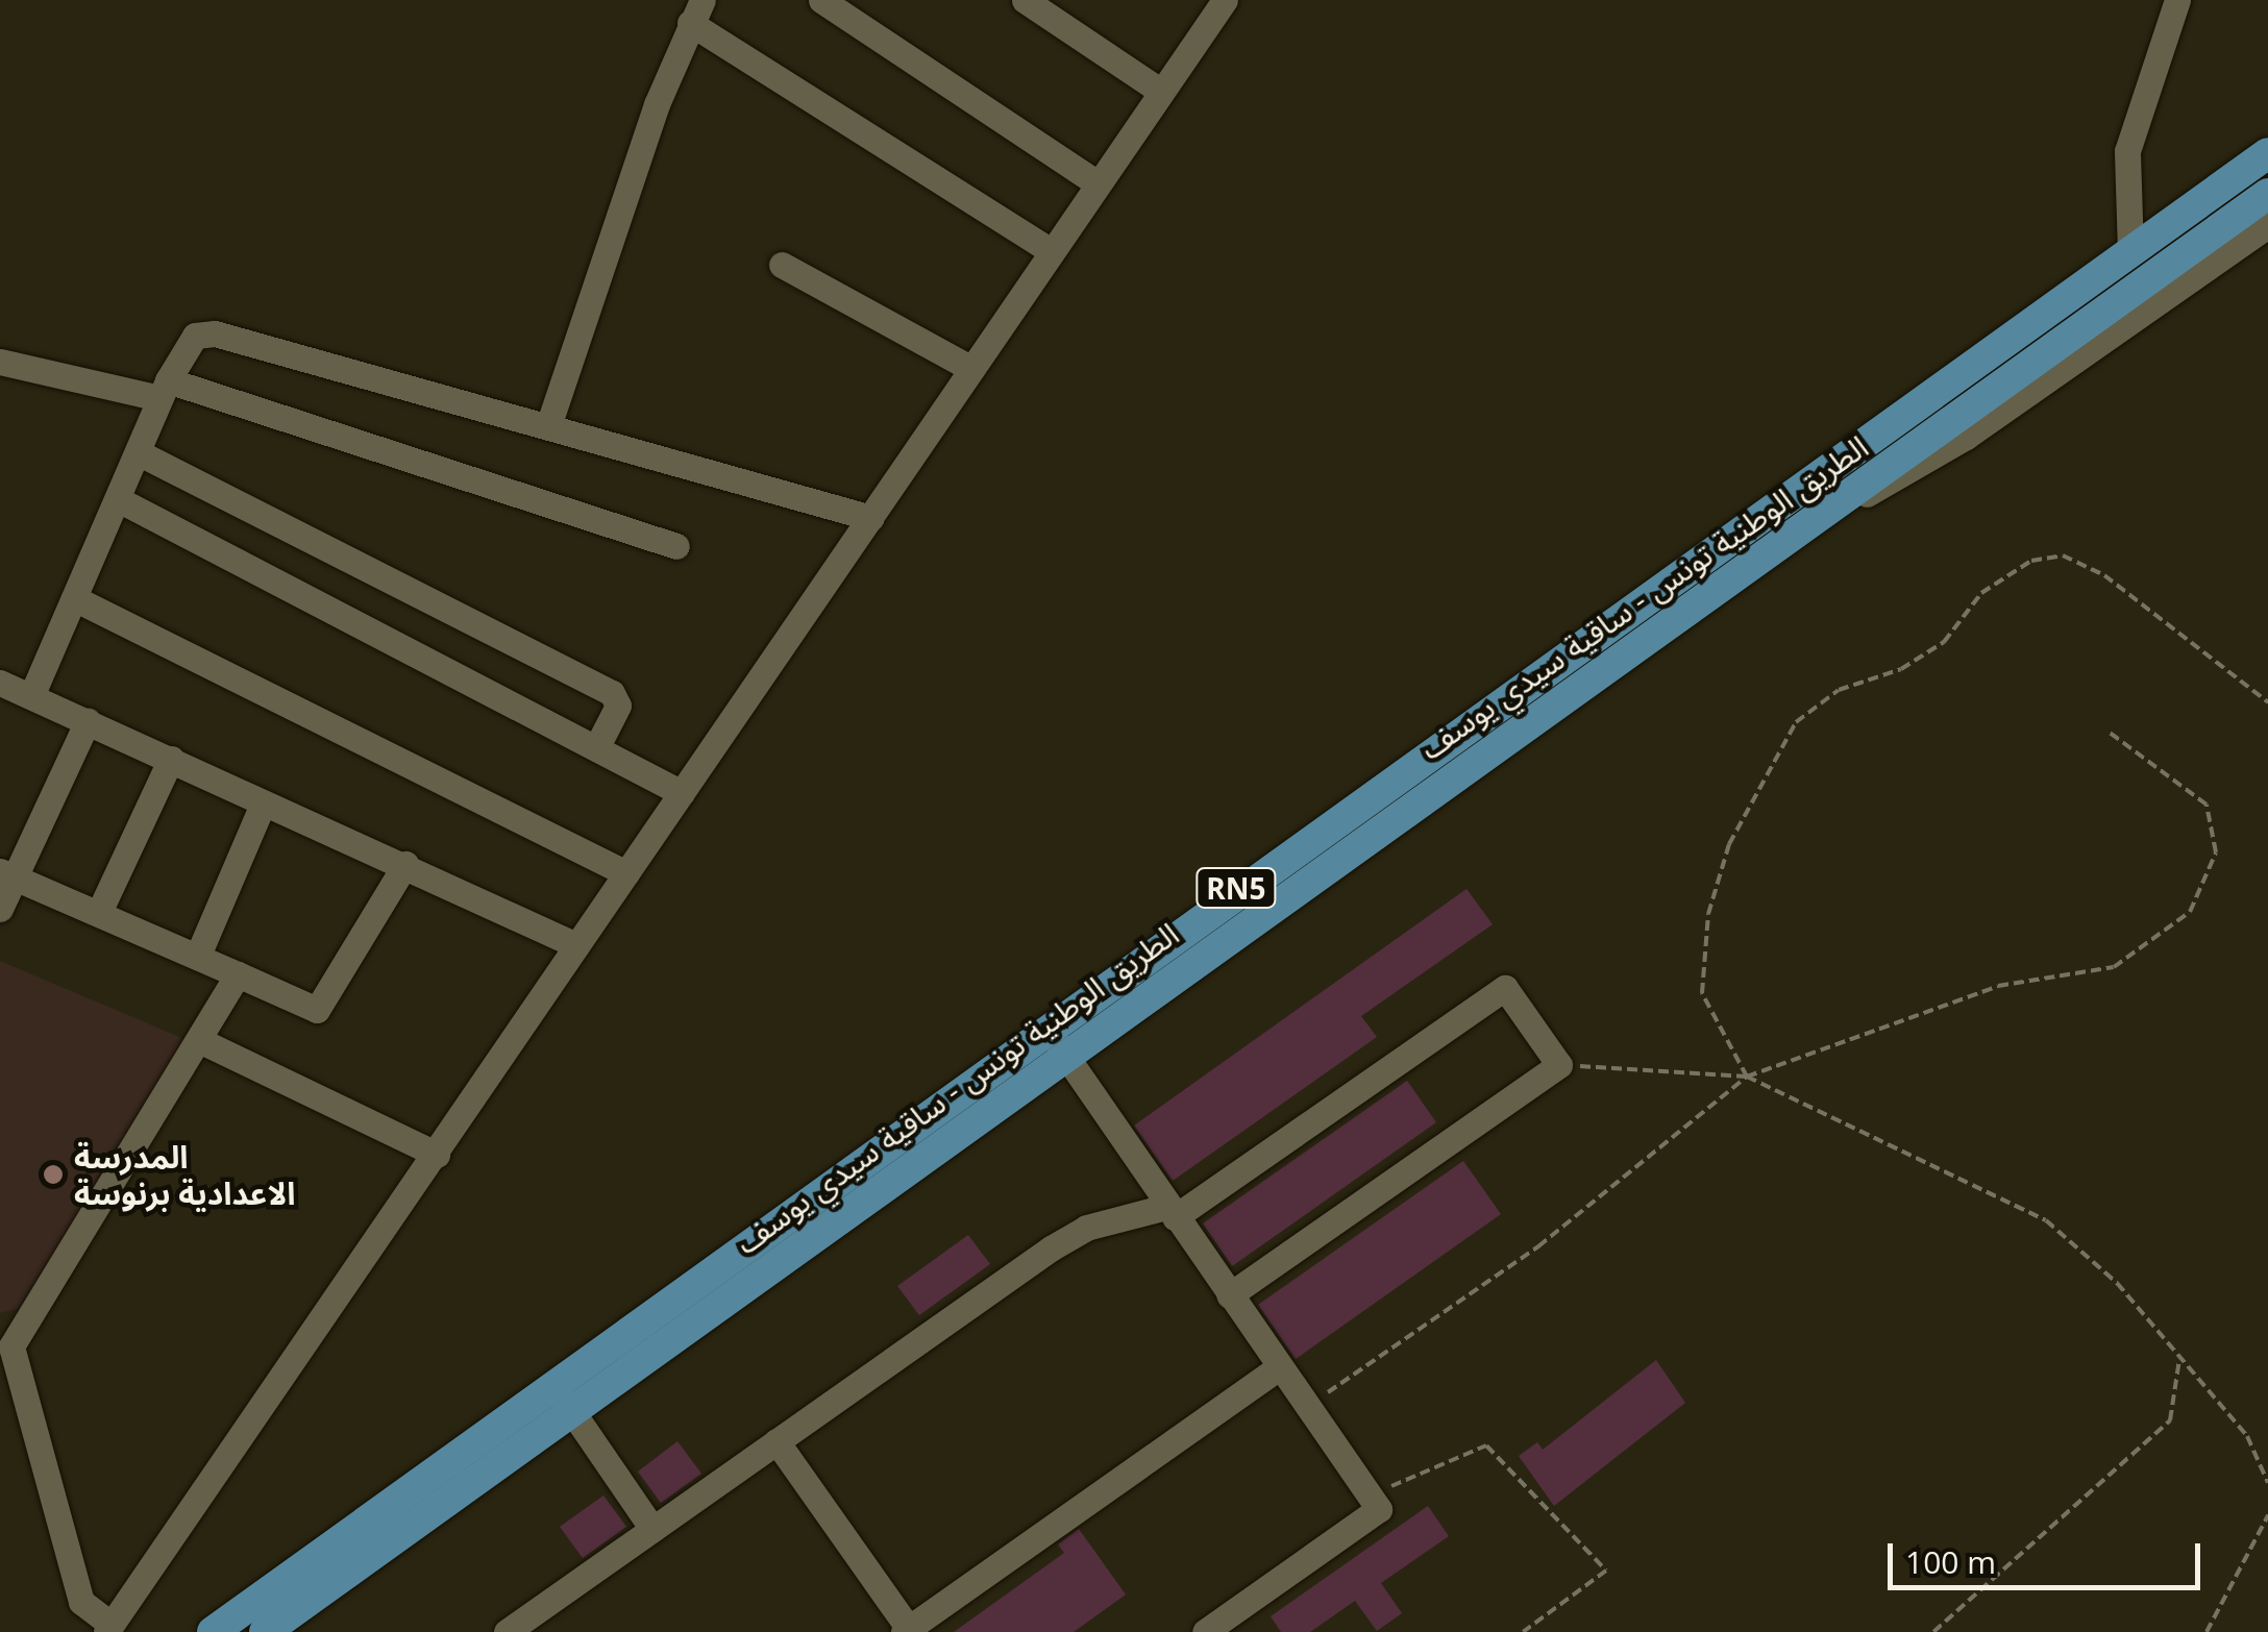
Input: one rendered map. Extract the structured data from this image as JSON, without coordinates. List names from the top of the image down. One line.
{"streets":{"main road":["الطريق الوطنية تونس - ساقية سيدي يوسف","RN5"]},"places":["المدرسة الاعدادية برنوسة"],"scale_bar":"100 m"}
